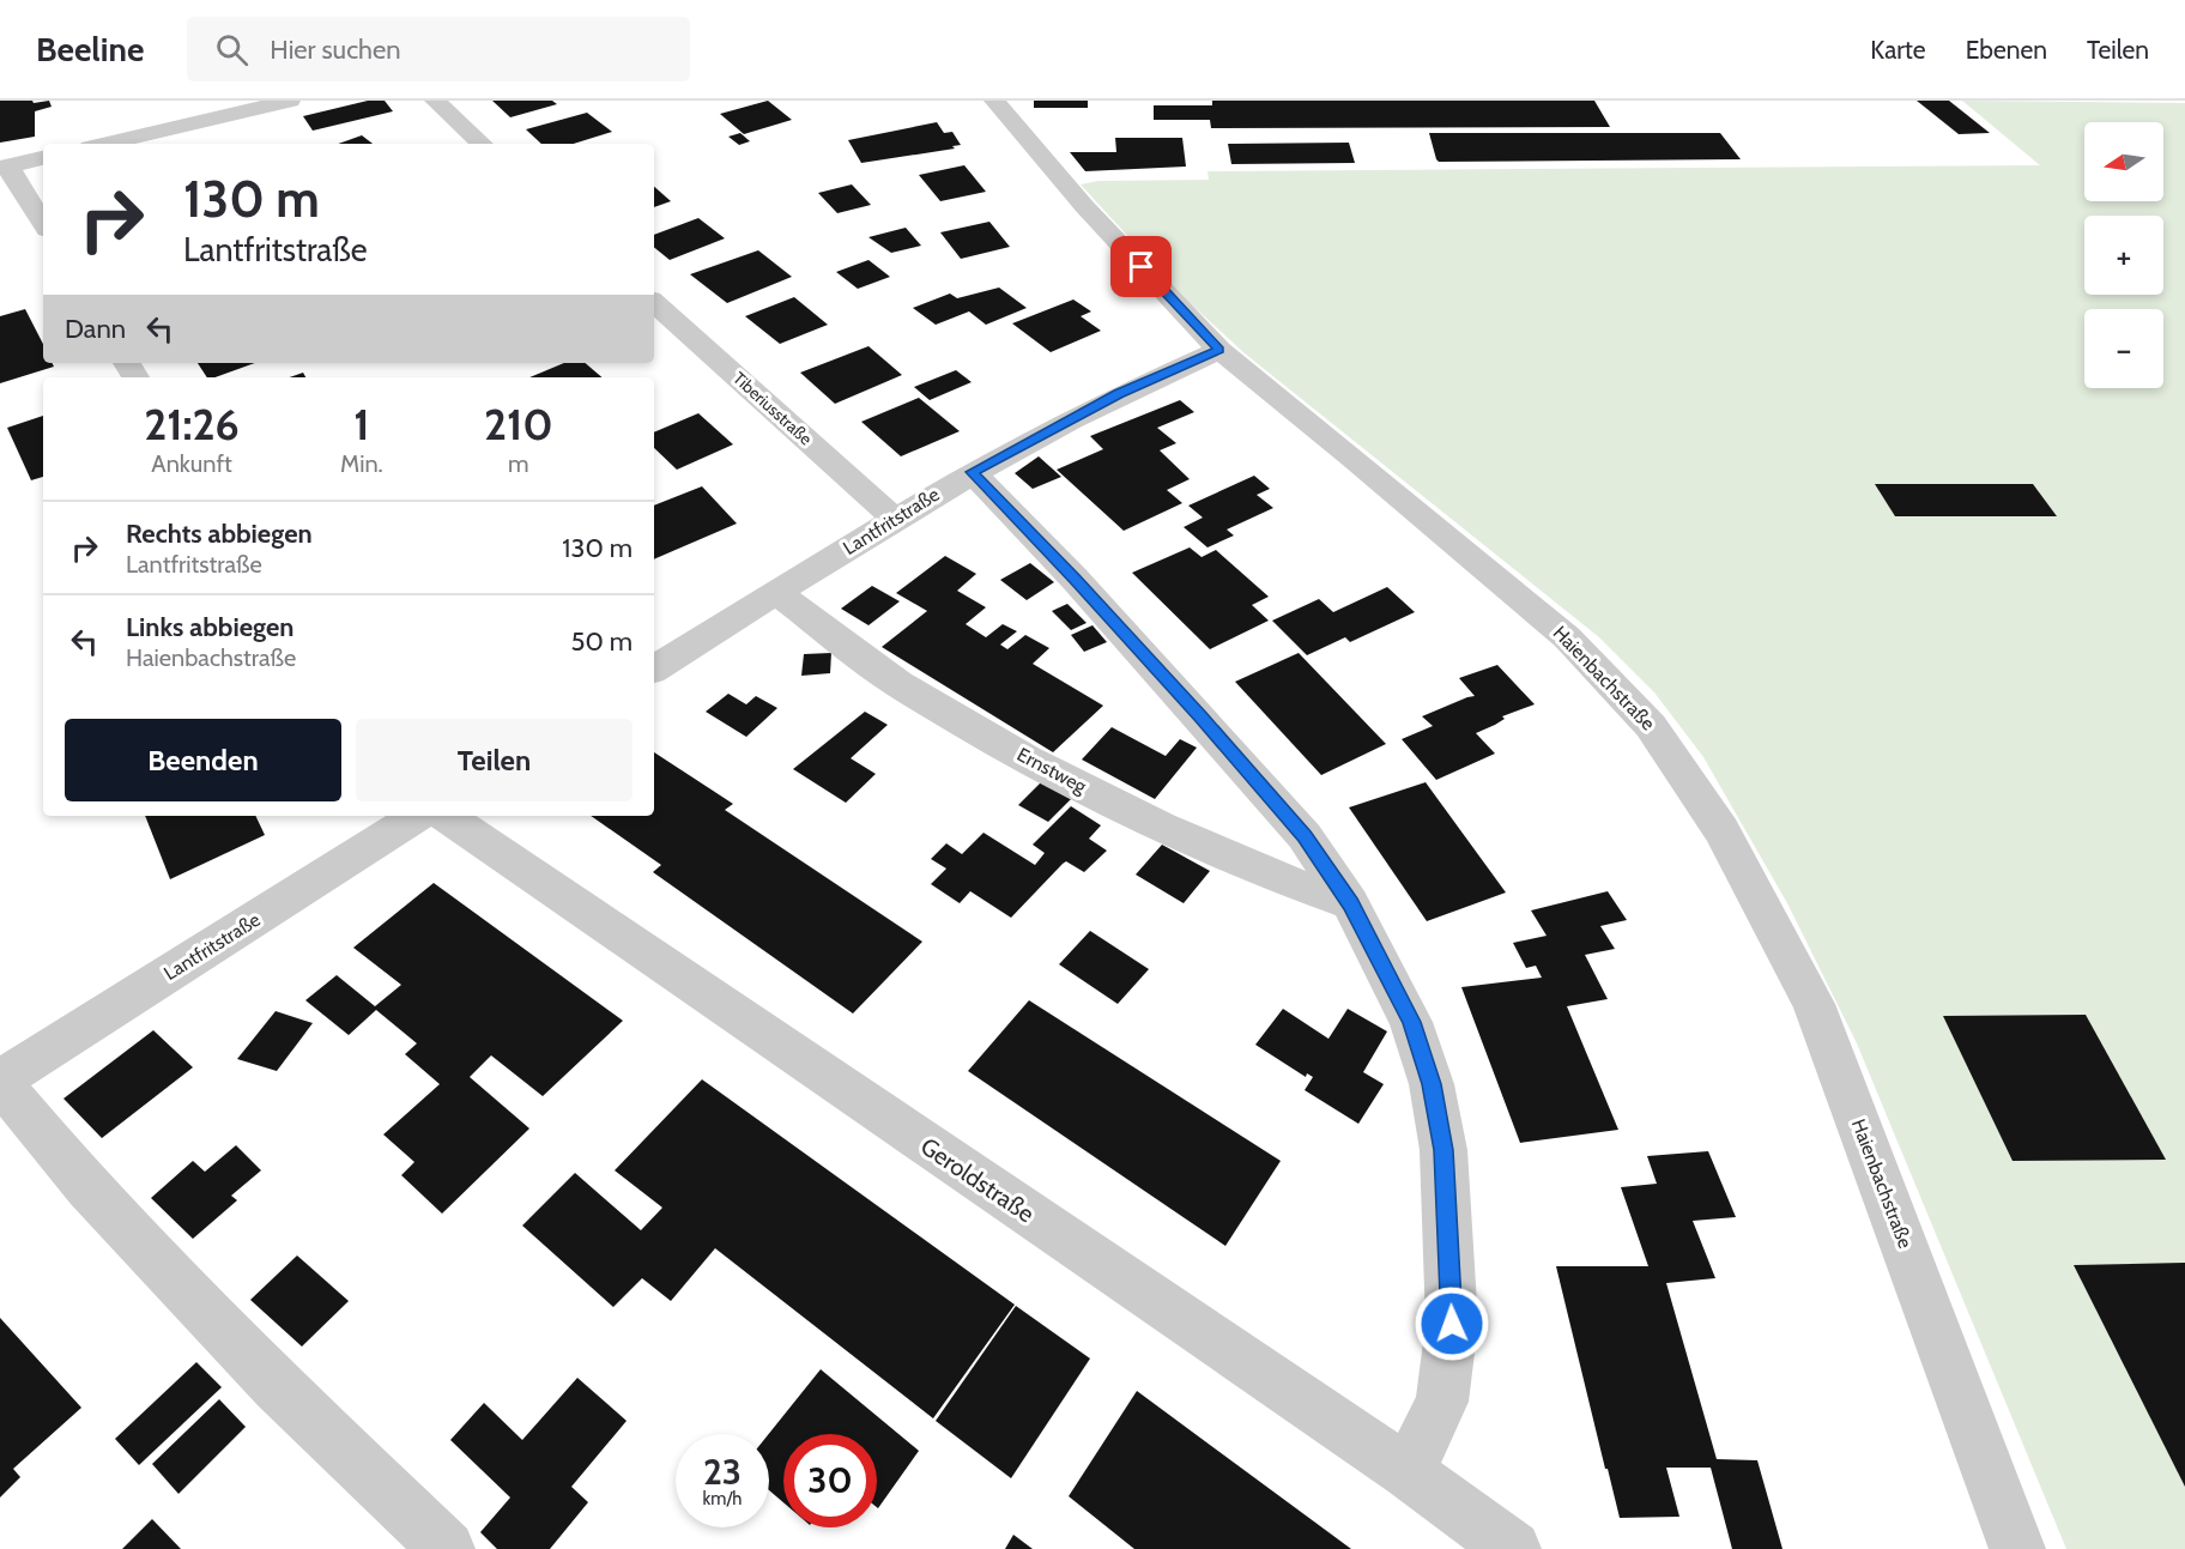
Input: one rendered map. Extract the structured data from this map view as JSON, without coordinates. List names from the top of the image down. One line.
{"streets":{"street":["Tiberiusstraße","Lantfritstraße","Haienbachstraße","Ernstweg","Geroldstraße"]},"crossings":[["Tiberiusstraße","Lantfritstraße"],["Lantfritstraße","Haienbachstraße"],["Lantfritstraße","Ernstweg"],["Lantfritstraße","Geroldstraße"]],"north":"left","page":{"header":"Beeline","search":"Hier suchen","nav":["Karte","Ebenen","Teilen"],"map_buttons":["+","−"],"turn":["130 m","Lantfritstraße"],"then":"Dann","eta":["21:26","Ankunft","1","Min.","210","m"],"list":[{"name":"Rechts abbiegen","note":"Lantfritstraße","value":"130 m"},{"name":"Links abbiegen","note":"Haienbachstraße","value":"50 m"}],"buttons":["Beenden","Teilen"],"speed":"23 km/h","limit":"30"}}
